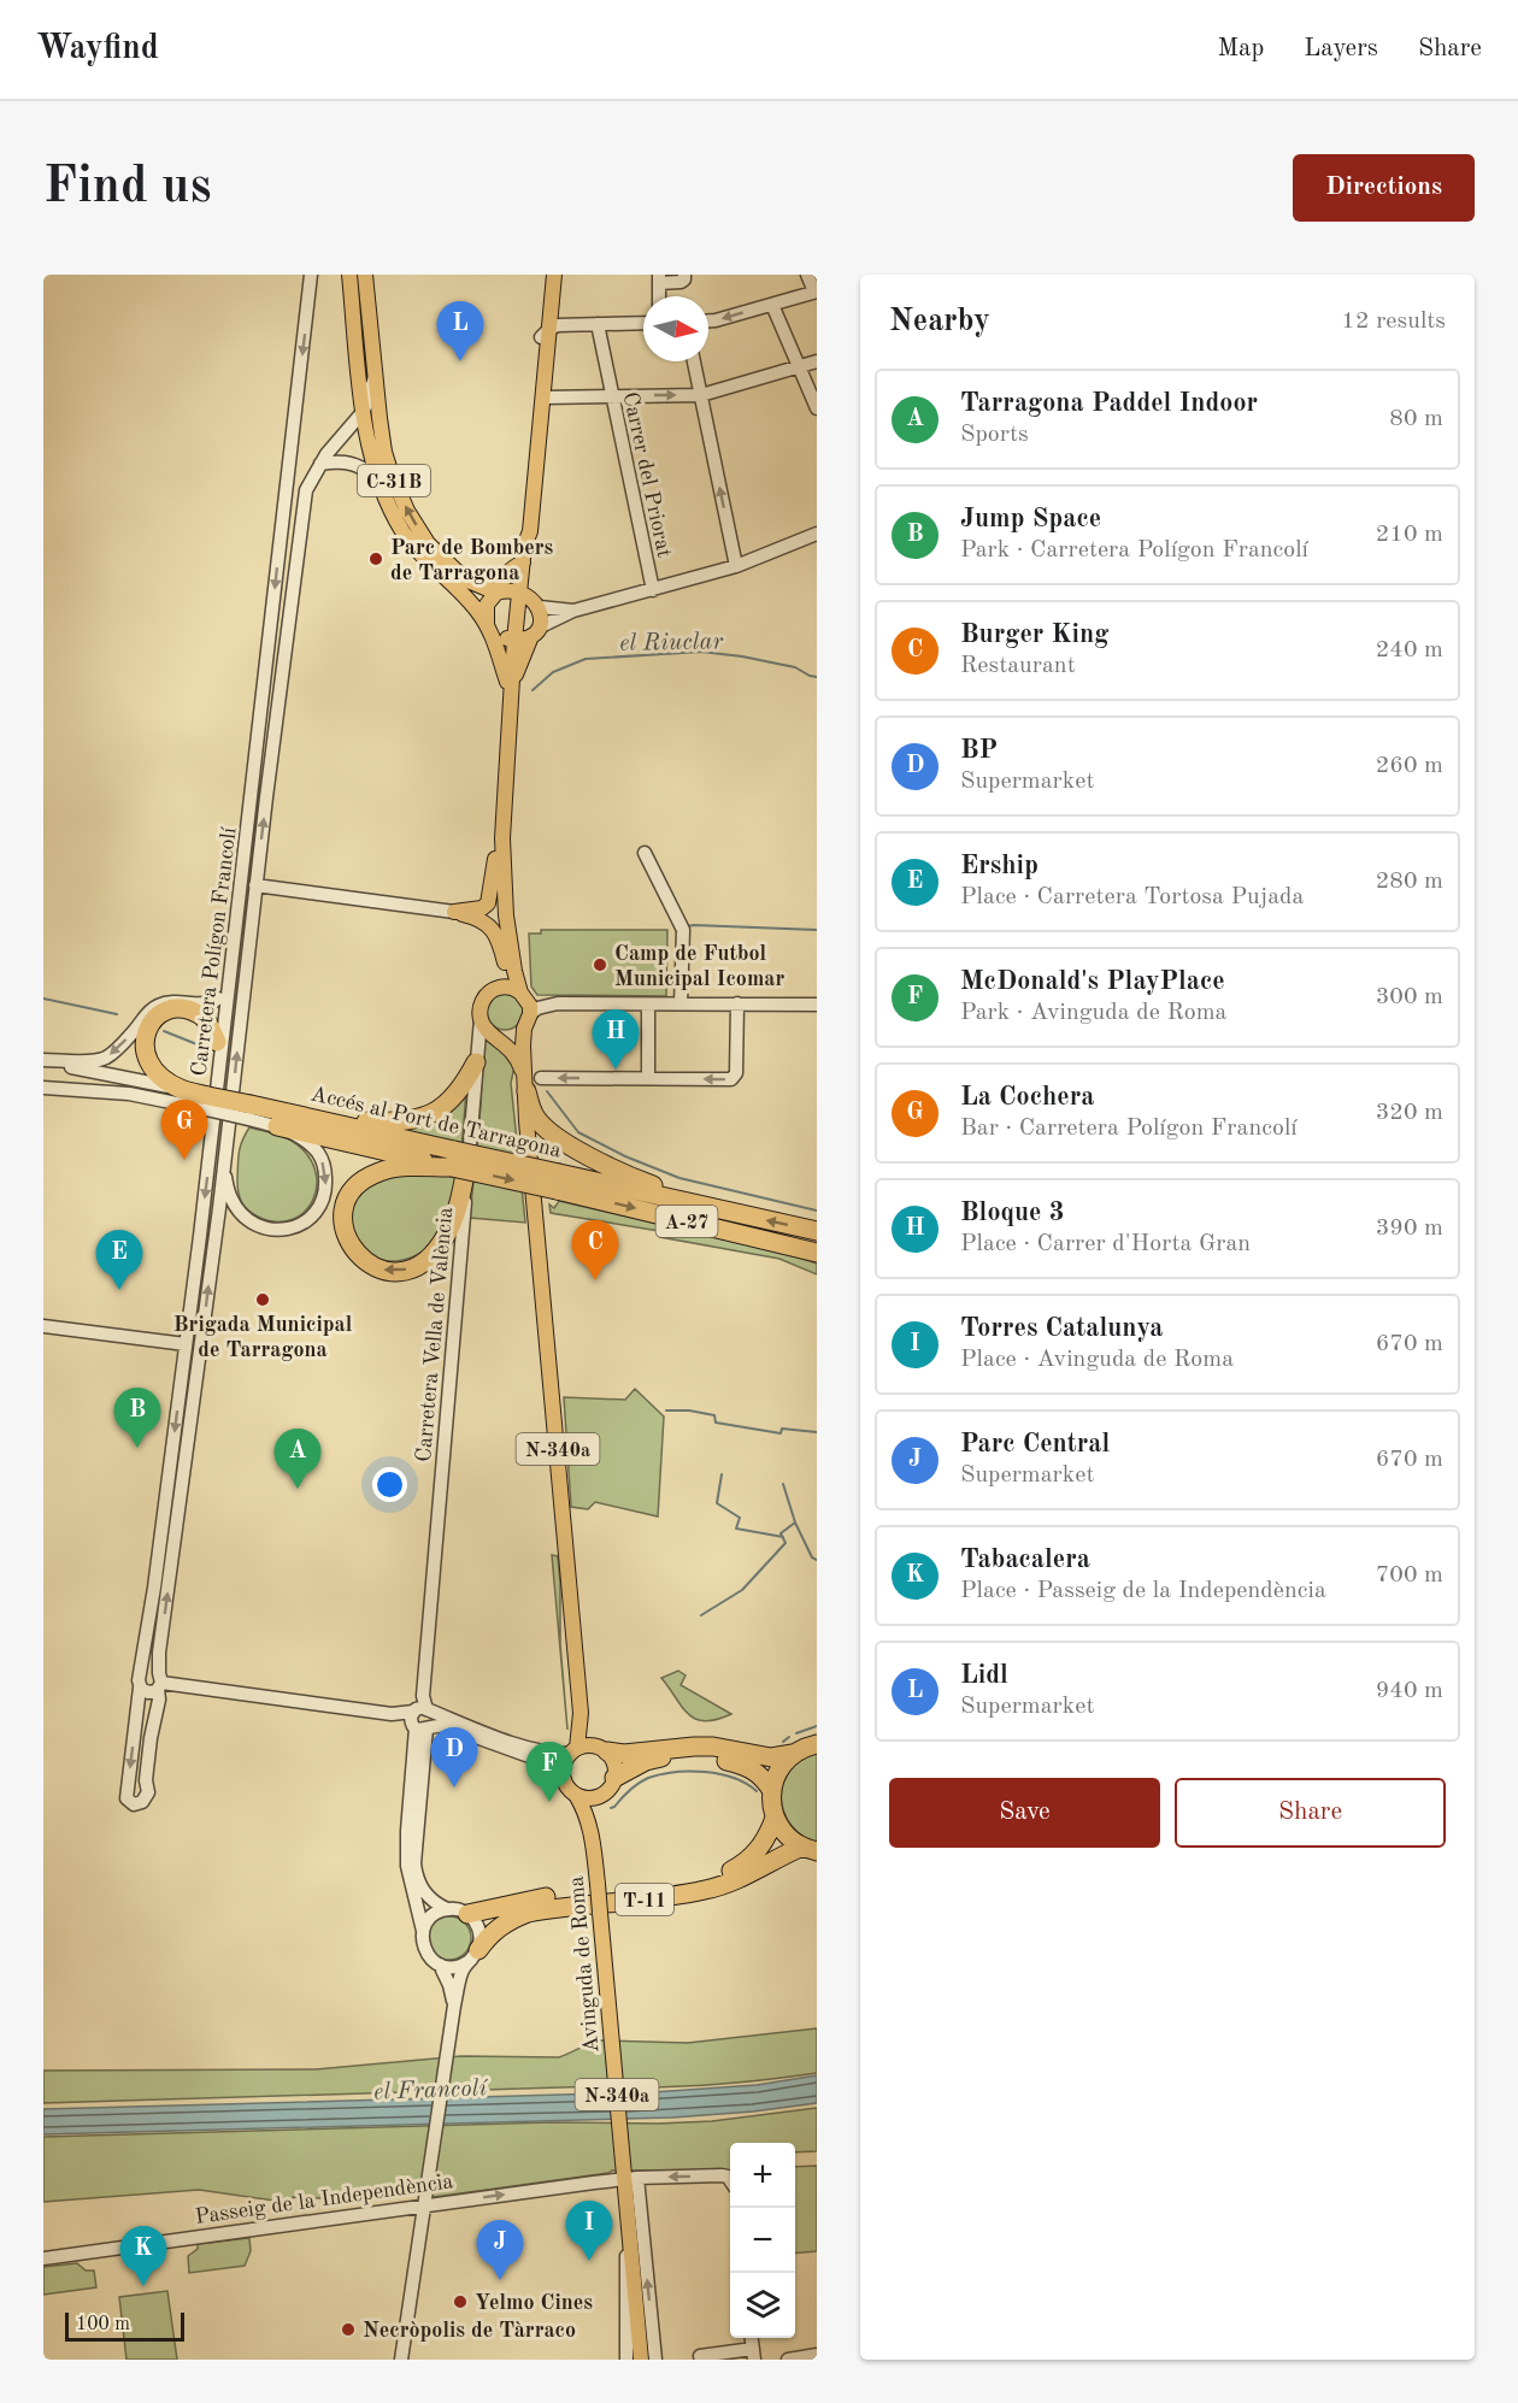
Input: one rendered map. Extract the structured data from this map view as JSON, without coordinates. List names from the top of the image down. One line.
{"streets":{"highway":["Accés al Port de Tarragona","A-27","T-11"],"main road":["C-31B","N-340a","Avinguda de Roma"],"street":["Carrer del Priorat","Carretera Polígon Francolí","Carretera Vella de València","Passeig de la Independència"]},"crossings":[["C-31B","Carretera Polígon Francolí"],["Accés al Port de Tarragona","Carretera Vella de València"],["Carretera Vella de València","N-340a"],["Carretera Vella de València","T-11"],["N-340a","Avinguda de Roma"],["Avinguda de Roma","Passeig de la Independència"]],"water":["el Riuclar","el Francolí"],"places":["Parc de Bombers de Tarragona","Camp de Futbol Municipal Icomar","Brigada Municipal de Tarragona","Yelmo Cines","Necròpolis de Tàrraco"],"scale_bar":"100 m","north":"right","page":{"header":"Wayfind","nav":["Map","Layers","Share"],"buttons":["Directions",["Save","Share"]],"title":"Find us","heading":["Nearby","12 results"],"pins":["L","H","G","C","E","B","A","D","F","I","J","K"],"list":[{"mark":"A","name":"Tarragona Paddel Indoor","note":"Sports","value":"80 m"},{"mark":"B","name":"Jump Space","note":"Park · Carretera Polígon Francolí","value":"210 m"},{"mark":"C","name":"Burger King","note":"Restaurant","value":"240 m"},{"mark":"D","name":"BP","note":"Supermarket","value":"260 m"},{"mark":"E","name":"Ership","note":"Place · Carretera Tortosa Pujada","value":"280 m"},{"mark":"F","name":"McDonald's PlayPlace","note":"Park · Avinguda de Roma","value":"300 m"},{"mark":"G","name":"La Cochera","note":"Bar · Carretera Polígon Francolí","value":"320 m"},{"mark":"H","name":"Bloque 3","note":"Place · Carrer d'Horta Gran","value":"390 m"},{"mark":"I","name":"Torres Catalunya","note":"Place · Avinguda de Roma","value":"670 m"},{"mark":"J","name":"Parc Central","note":"Supermarket","value":"670 m"},{"mark":"K","name":"Tabacalera","note":"Place · Passeig de la Independència","value":"700 m"},{"mark":"L","name":"Lidl","note":"Supermarket","value":"940 m"}],"map_buttons":["+","−"],"scale":"100 m"}}
